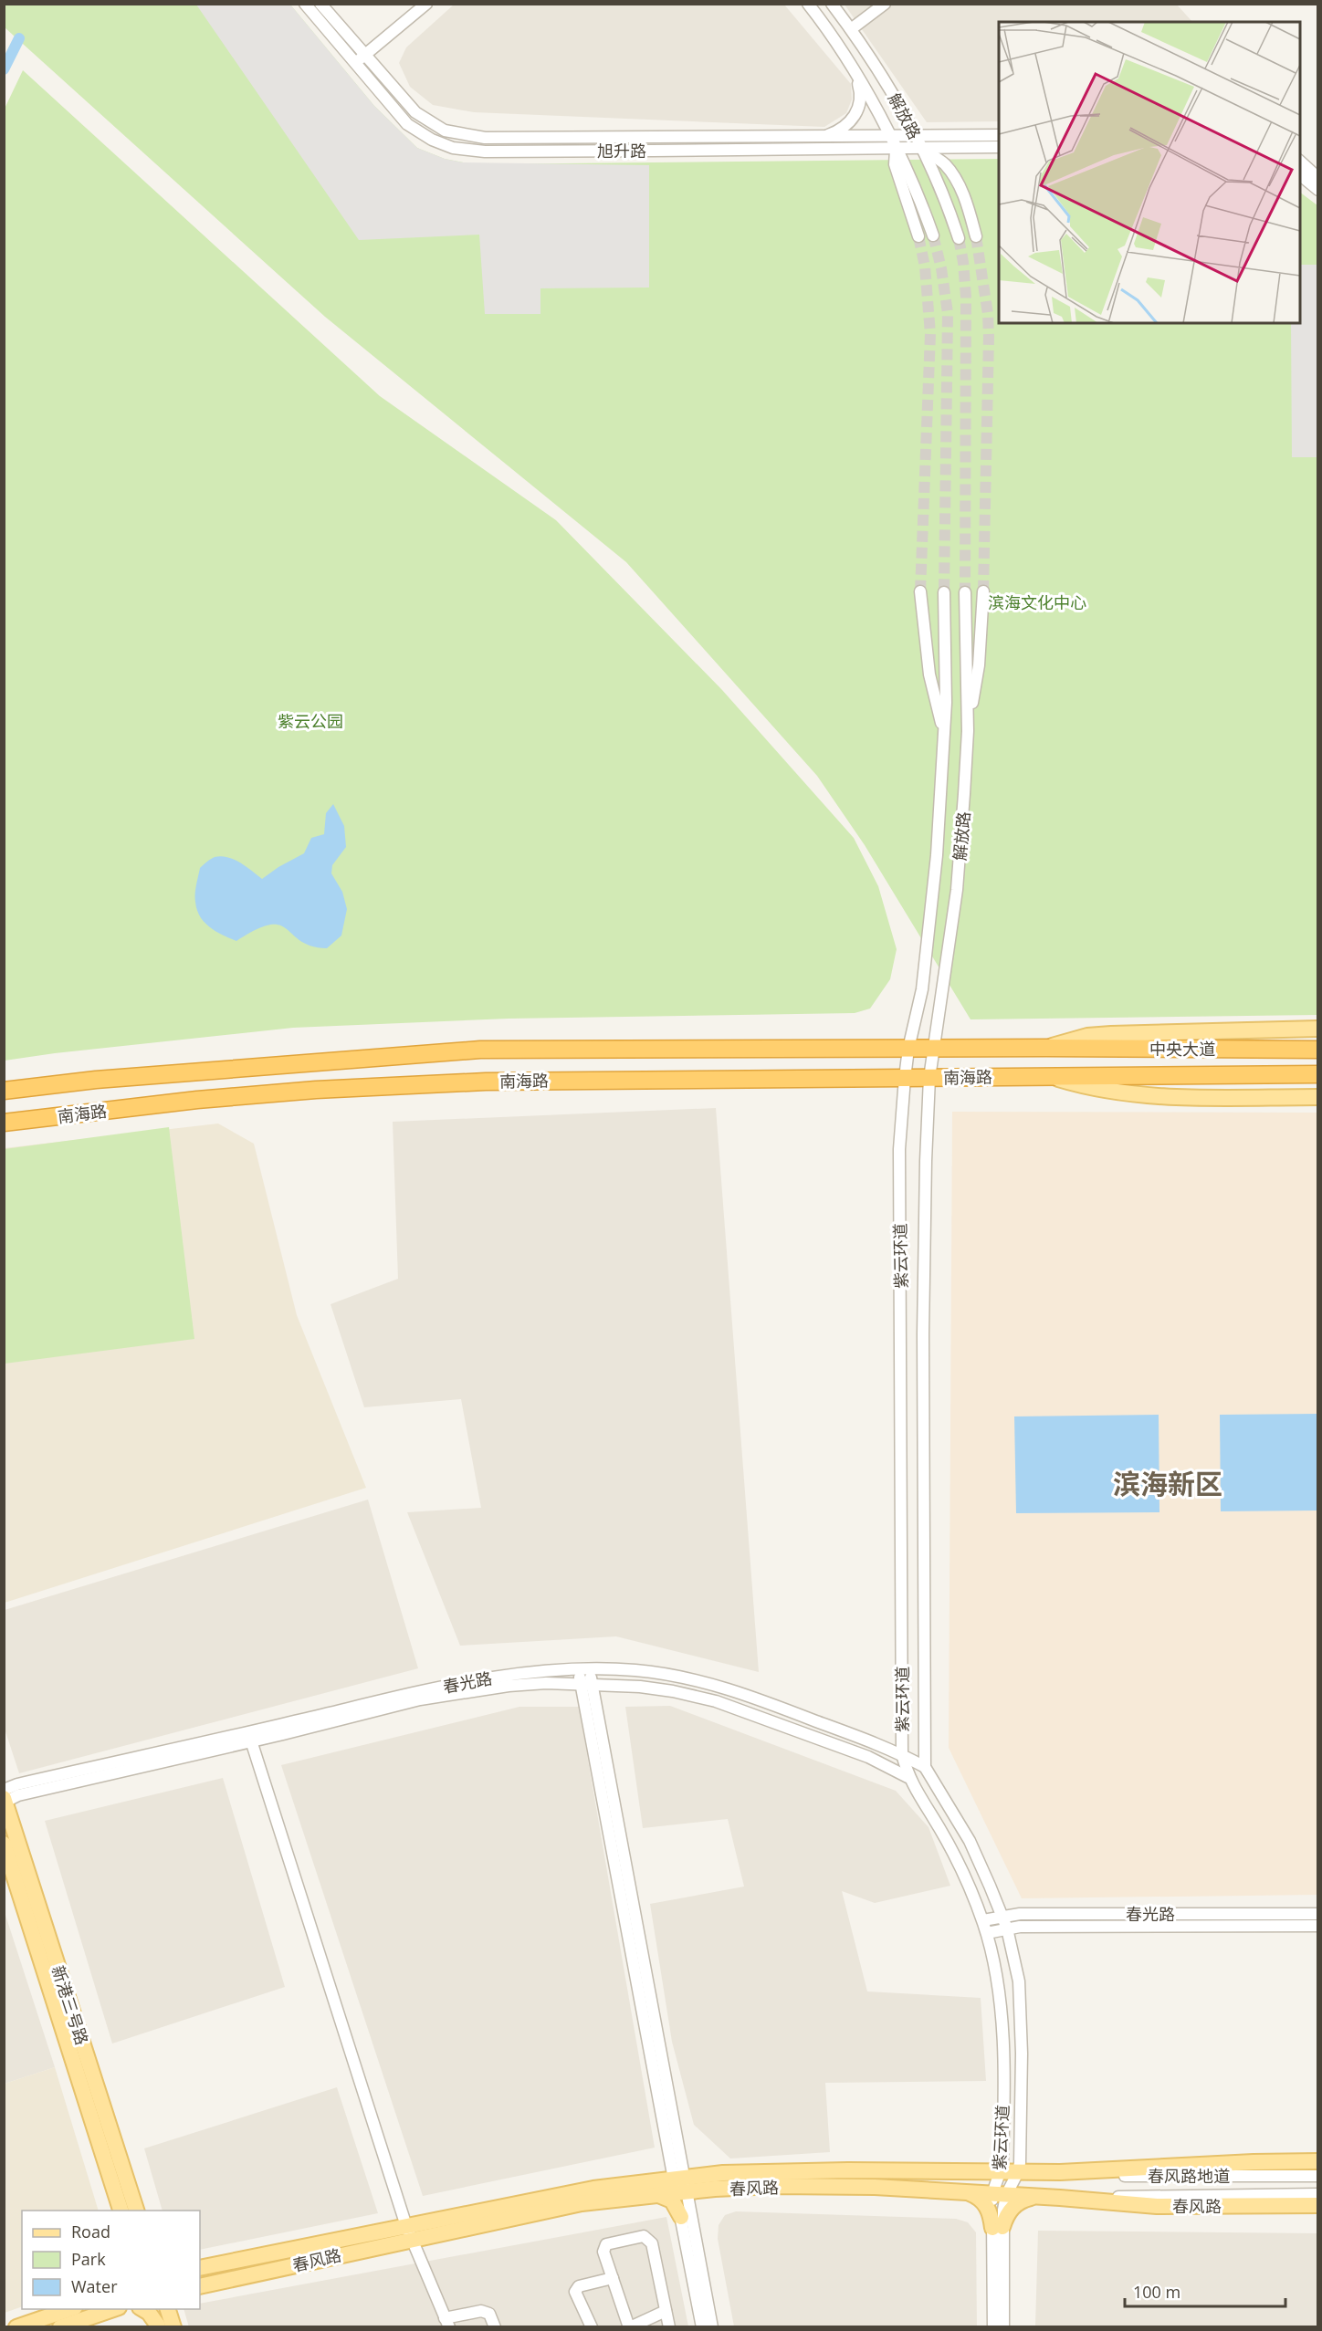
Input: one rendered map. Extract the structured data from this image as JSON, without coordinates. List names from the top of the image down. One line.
{"streets":{"highway":["中央大道","南海路"],"main road":["新港三号路","春风路"],"street":["解放路","旭升路","紫云环道","春光路","春风路地道"]},"crossings":[["解放路","旭升路"],["解放路","南海路"],["解放路","紫云环道"],["中央大道","南海路"],["南海路","紫云环道"],["紫云环道","春光路"],["紫云环道","春风路"],["春光路","新港三号路"],["春风路地道","春风路"]],"districts":["滨海新区"],"parks":["滨海文化中心","紫云公园"],"legend":["Road","Park","Water"],"scale_bar":"100 m"}
